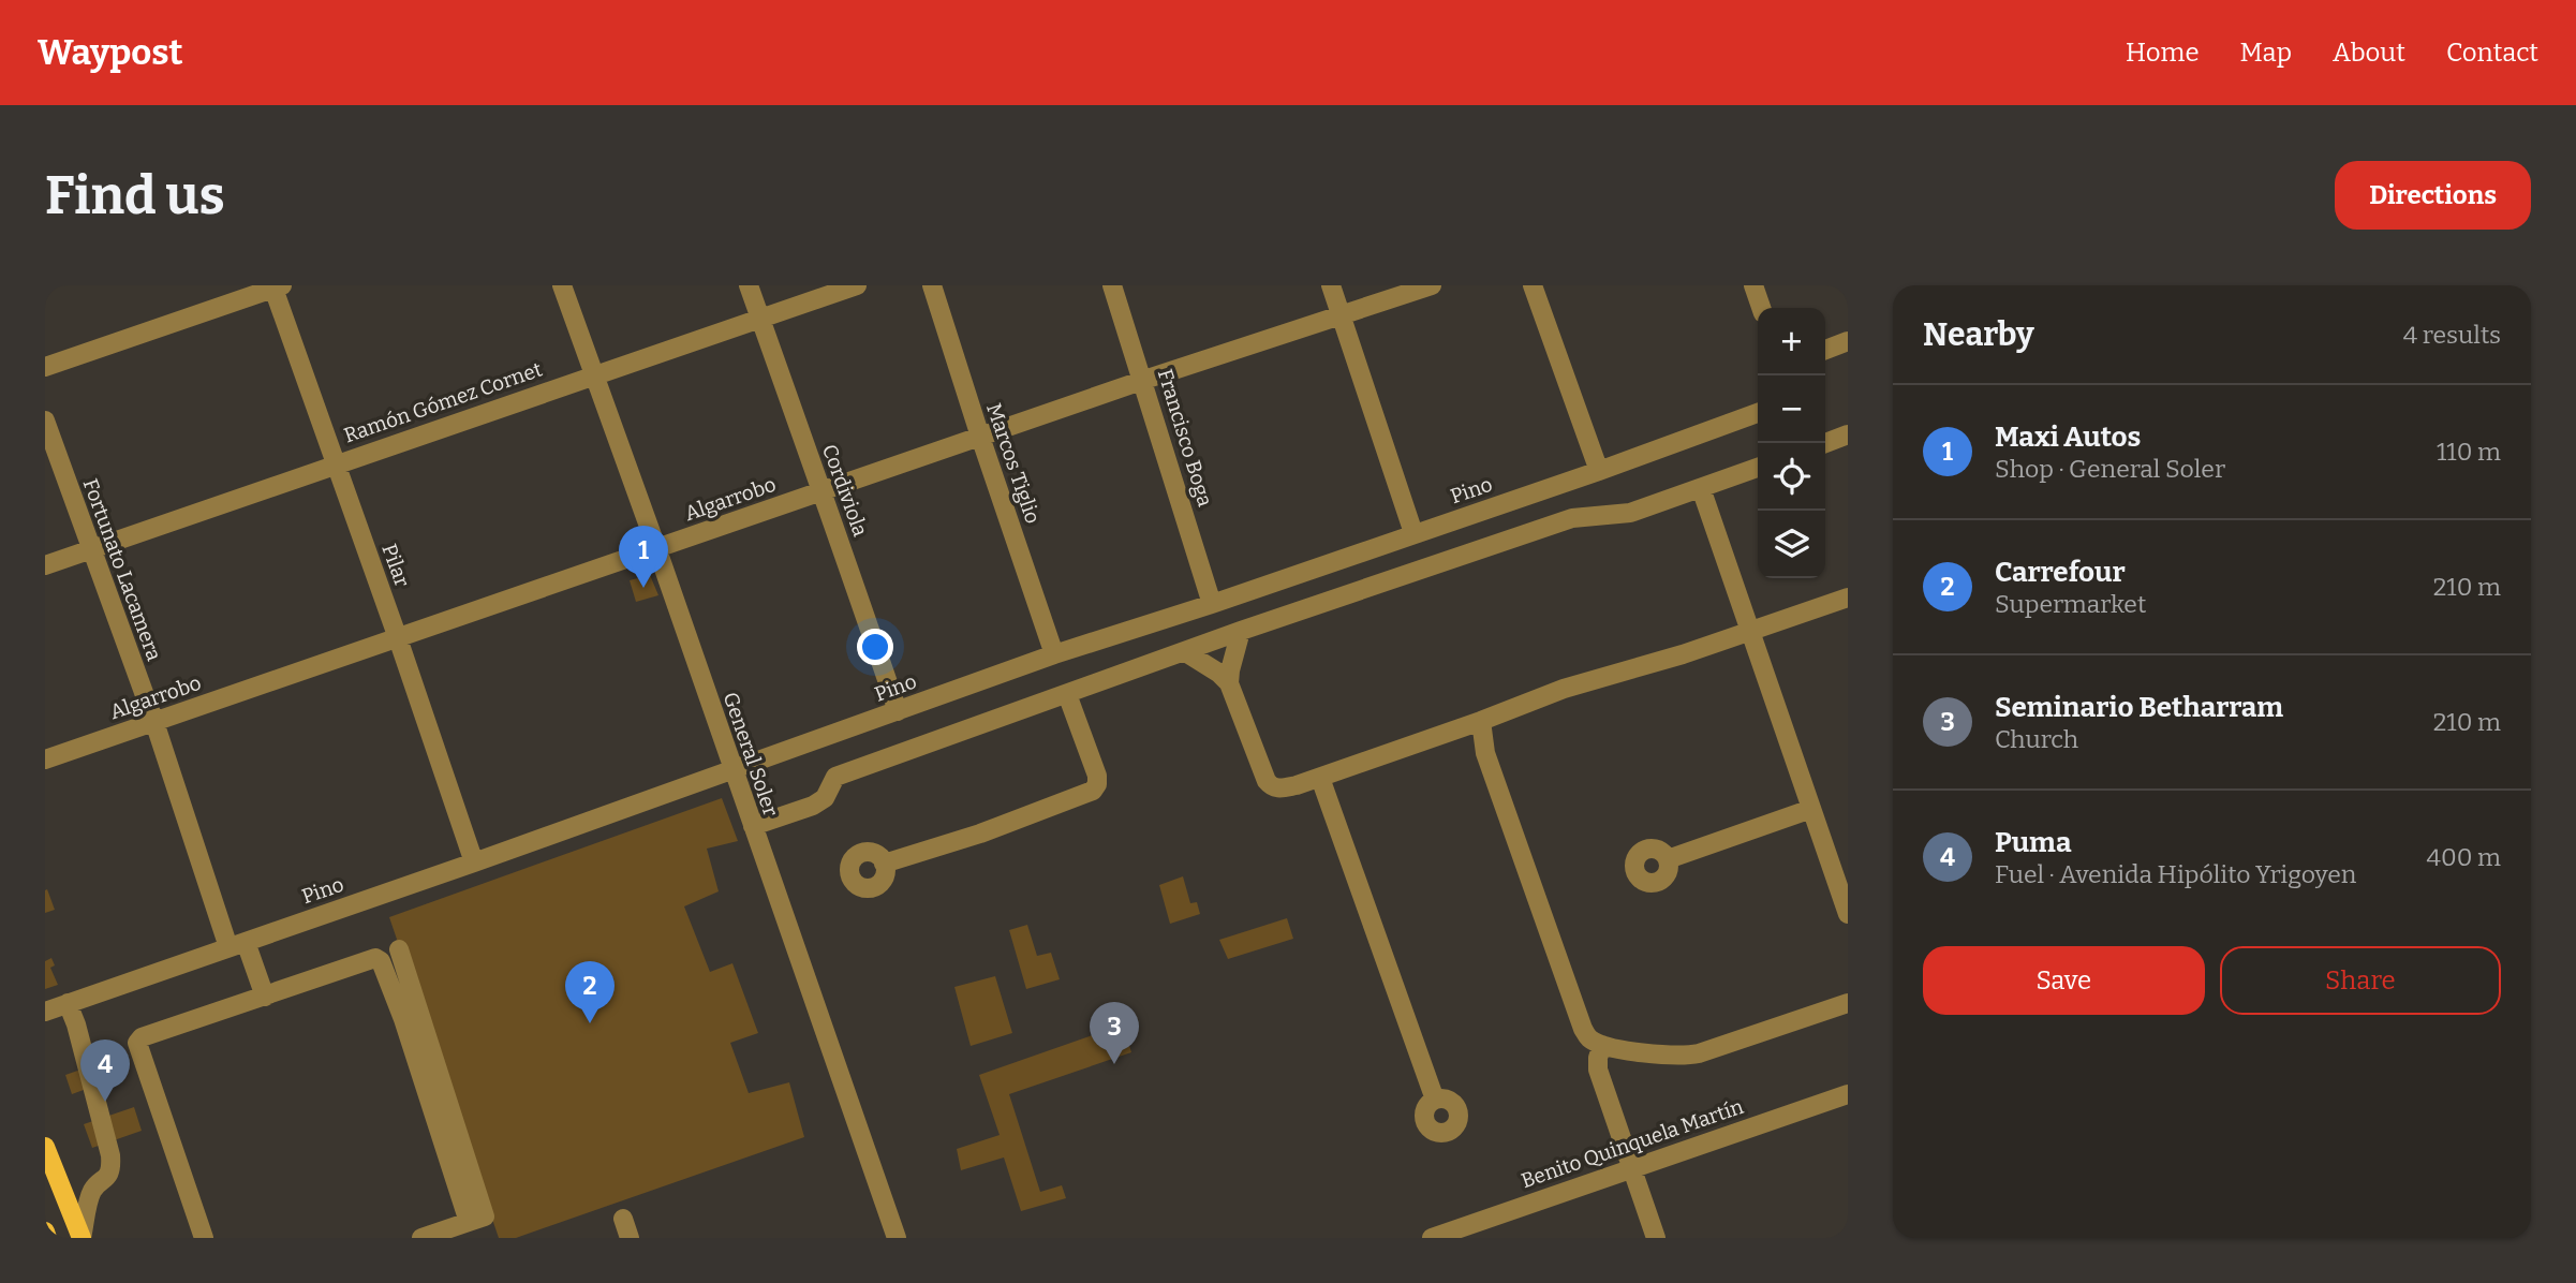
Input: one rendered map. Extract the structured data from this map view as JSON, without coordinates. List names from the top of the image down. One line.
{"streets":{"street":["Ramón Gómez Cornet","Francisco Boga","Marcos Tiglio","Cordiviola","Pino","Algarrobo","Pilar","Fortunato Lacamera","General Soler","Benito Quinquela Martín"]},"crossings":[["Ramón Gómez Cornet","Cordiviola"],["Ramón Gómez Cornet","Pilar"],["Ramón Gómez Cornet","Fortunato Lacamera"],["Ramón Gómez Cornet","General Soler"],["Francisco Boga","Pino"],["Francisco Boga","Algarrobo"],["Marcos Tiglio","Pino"],["Marcos Tiglio","Algarrobo"],["Cordiviola","Pino"],["Cordiviola","Algarrobo"],["Pino","Pilar"],["Pino","Fortunato Lacamera"],["Pino","General Soler"],["Algarrobo","Pilar"],["Algarrobo","Fortunato Lacamera"],["Algarrobo","General Soler"]],"page":{"header":"Waypost","nav":["Home","Map","About","Contact"],"buttons":["Directions",["Save","Share"]],"title":"Find us","heading":["Nearby","4 results"],"map_buttons":["+","−"],"list":[{"mark":"1","name":"Maxi Autos","note":"Shop · General Soler","value":"110 m"},{"mark":"2","name":"Carrefour","note":"Supermarket","value":"210 m"},{"mark":"3","name":"Seminario Betharram","note":"Church","value":"210 m"},{"mark":"4","name":"Puma","note":"Fuel · Avenida Hipólito Yrigoyen","value":"400 m"}],"pins":["1","2","3","4"]}}
